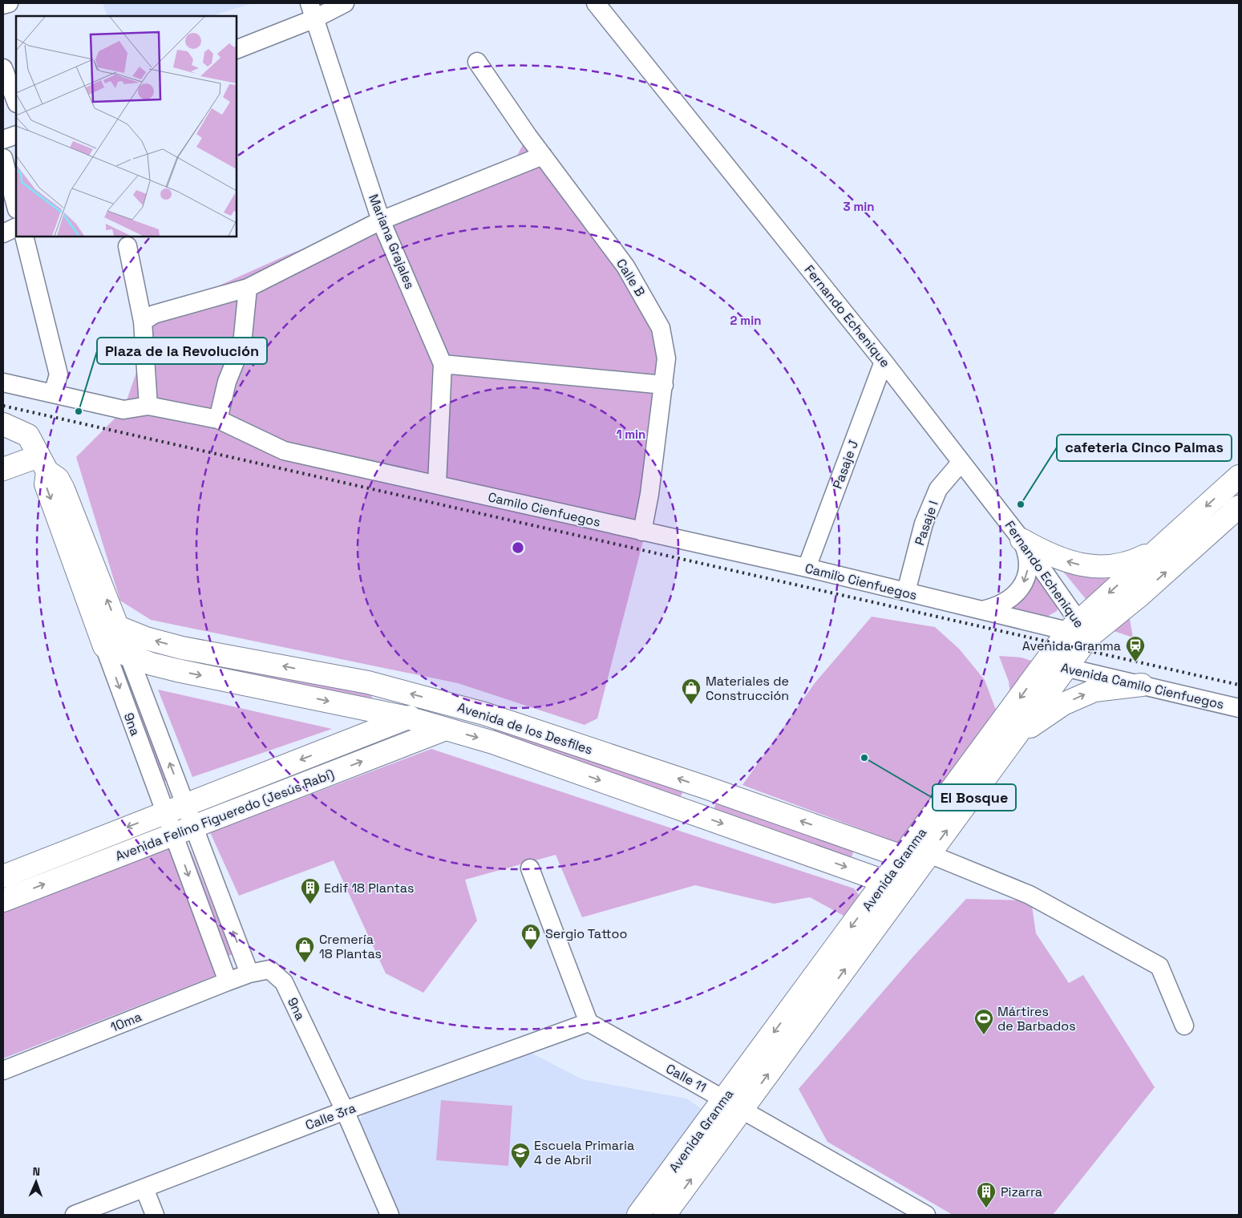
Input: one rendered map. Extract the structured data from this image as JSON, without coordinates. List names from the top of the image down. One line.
{"streets":{"main road":["Avenida de los Desfiles","Avenida Felino Figueredo (Jesús Rabí)","Avenida Granma"],"street":["Mariana Grajales","Calle B","Fernando Echenique","Pasaje J","Camilo Cienfuegos","Pasaje I","Avenida Camilo Cienfuegos","9na","10ma","Calle 11","Calle 3ra"]},"crossings":[["Mariana Grajales","Camilo Cienfuegos"],["Calle B","Camilo Cienfuegos"],["Fernando Echenique","Pasaje J"],["Fernando Echenique","Camilo Cienfuegos"],["Fernando Echenique","Pasaje I"],["Fernando Echenique","Avenida Granma"],["Pasaje J","Camilo Cienfuegos"],["Camilo Cienfuegos","Pasaje I"],["Camilo Cienfuegos","Avenida Granma"],["Avenida Camilo Cienfuegos","Avenida Granma"],["9na","Avenida de los Desfiles"],["9na","Avenida Felino Figueredo (Jesús Rabí)"],["9na","10ma"],["9na","Calle 3ra"],["Avenida de los Desfiles","Avenida Felino Figueredo (Jesús Rabí)"],["Avenida de los Desfiles","Avenida Granma"],["Avenida Granma","Calle 11"],["Calle 11","Calle 3ra"]],"places":{"other":["Plaza de la Revolución","cafeteria Cinco Palmas","El Bosque"],"station":["Avenida Granma"],"shop":["Materiales de Construcción","Sergio Tattoo","Cremería 18 Plantas"],"building":["Edif 18 Plantas","Pizarra"],"sports":["Mártires de Barbados"],"school or university":["Escuela Primaria 4 de Abril"]},"north":"top","rings":["3 min","2 min","1 min"]}
